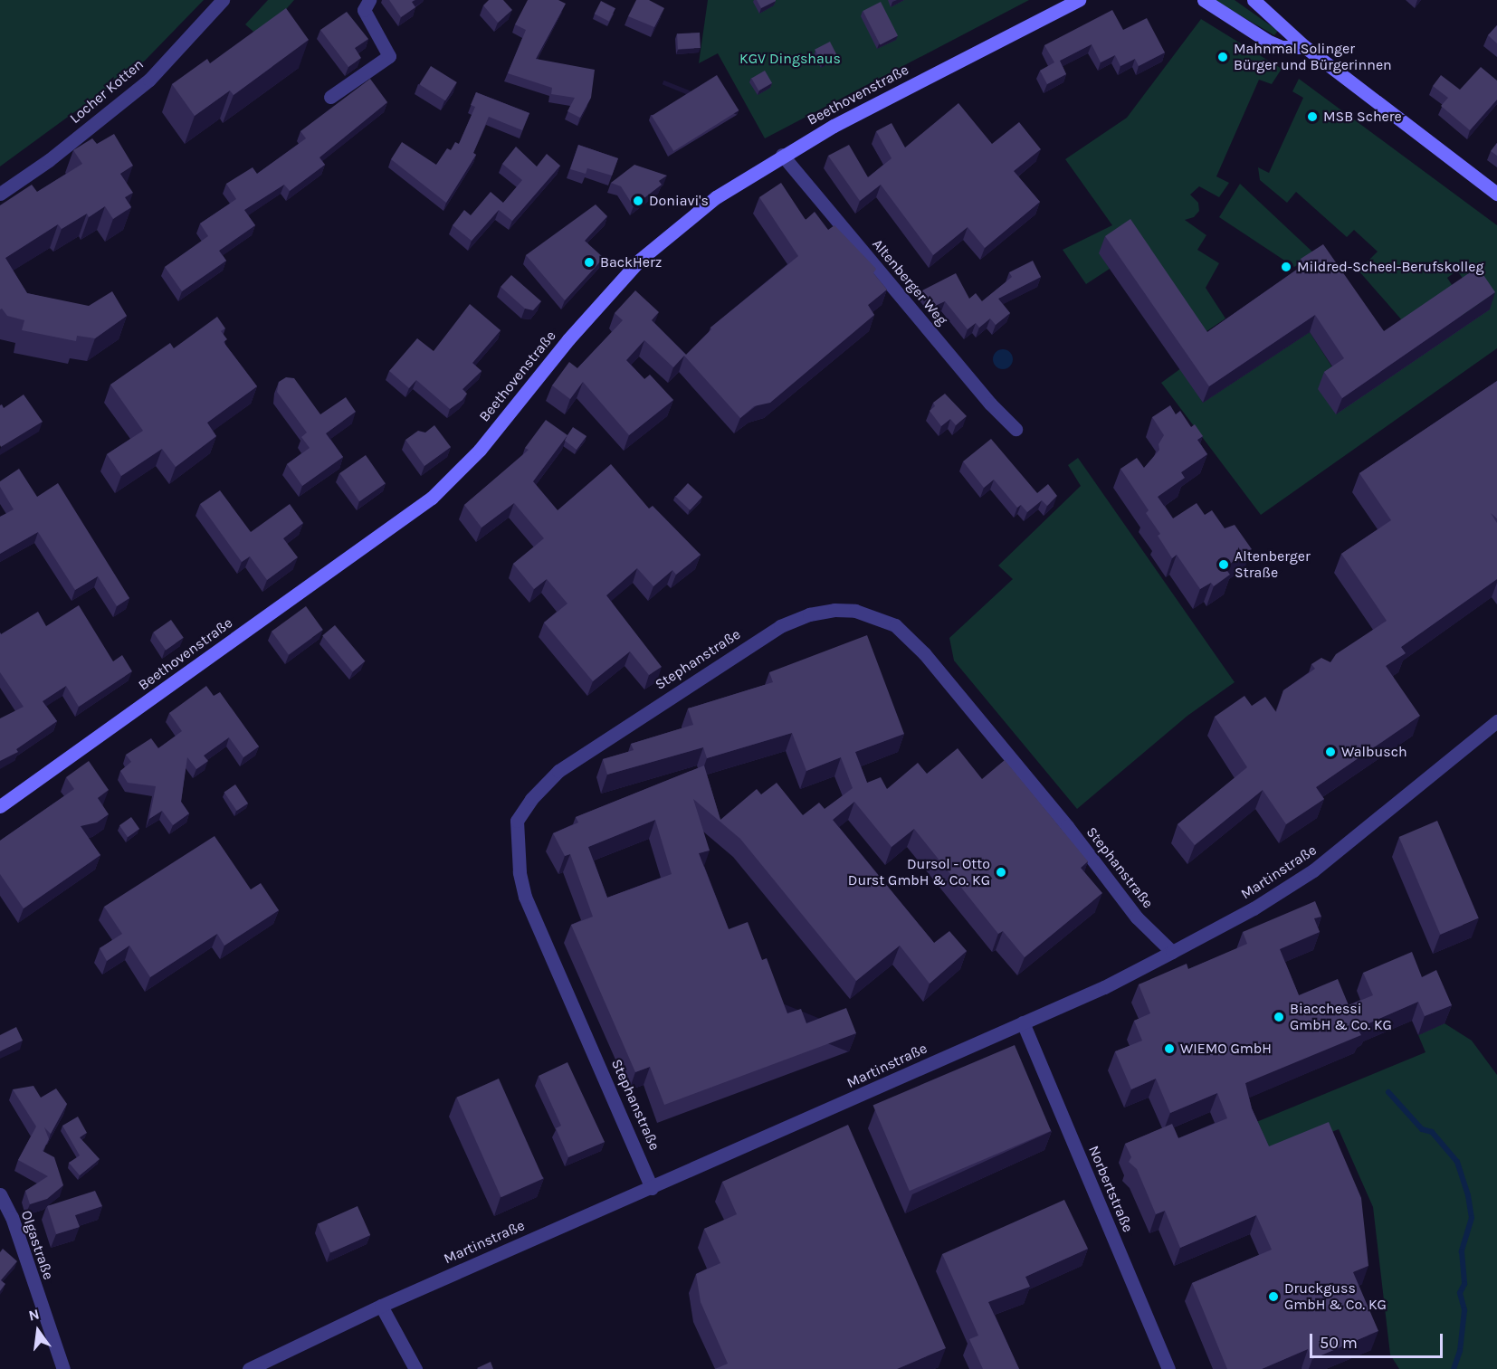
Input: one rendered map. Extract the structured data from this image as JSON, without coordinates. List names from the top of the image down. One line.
{"streets":{"main road":["Beethovenstraße"],"street":["Locher Kotten","Altenberger Weg","Stephanstraße","Martinstraße","Norbertstraße","Olgastraße"]},"crossings":[["Beethovenstraße","Altenberger Weg"],["Stephanstraße","Martinstraße"],["Martinstraße","Norbertstraße"]],"parks":["KGV Dingshaus"],"places":["Mahnmal Solinger Bürger und Bürgerinnen","MSB Schere","Doniavi's","BackHerz","Mildred-Scheel-Berufskolleg","Altenberger Straße","Walbusch","Dursol - Otto Durst GmbH & Co. KG","Biacchessi GmbH & Co. KG","WIEMO GmbH","Druckguss GmbH & Co. KG"],"scale_bar":"50 m","north":"top"}
